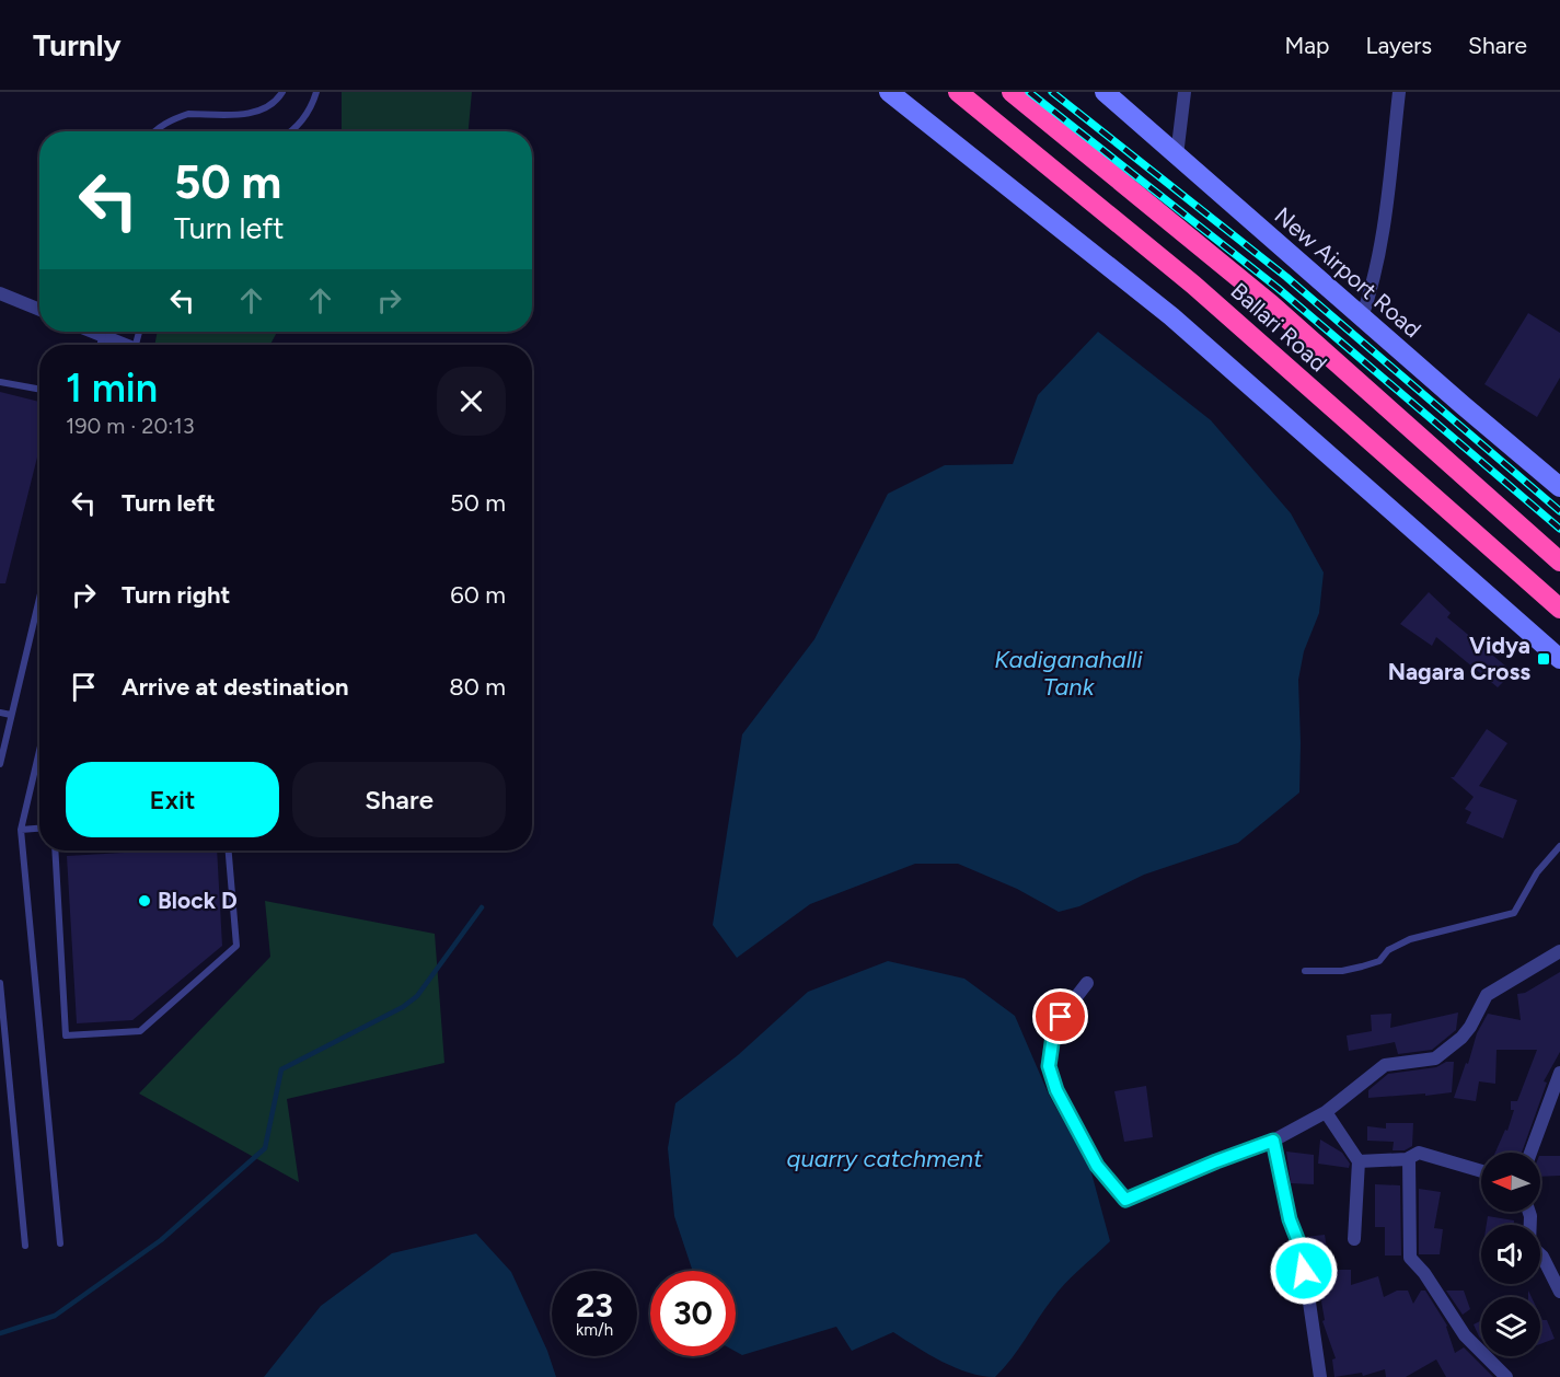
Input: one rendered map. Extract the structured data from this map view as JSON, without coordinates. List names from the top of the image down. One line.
{"streets":{"highway":["Ballari Road"],"street":["New Airport Road"]},"water":["Kadiganahalli Tank","quarry catchment"],"places":{"transit":["Vidya Nagara Cross"],"other":["Block D"]},"north":"left","page":{"header":"Turnly","nav":["Map","Layers","Share"],"turn":["50 m","Turn left"],"heading":["1 min","190 m · 20:13"],"list":[{"name":"Turn left","value":"50 m"},{"name":"Turn right","value":"60 m"},{"name":"Arrive at destination","value":"80 m"}],"buttons":["Exit","Share"],"speed":"23 km/h","limit":"30"}}
